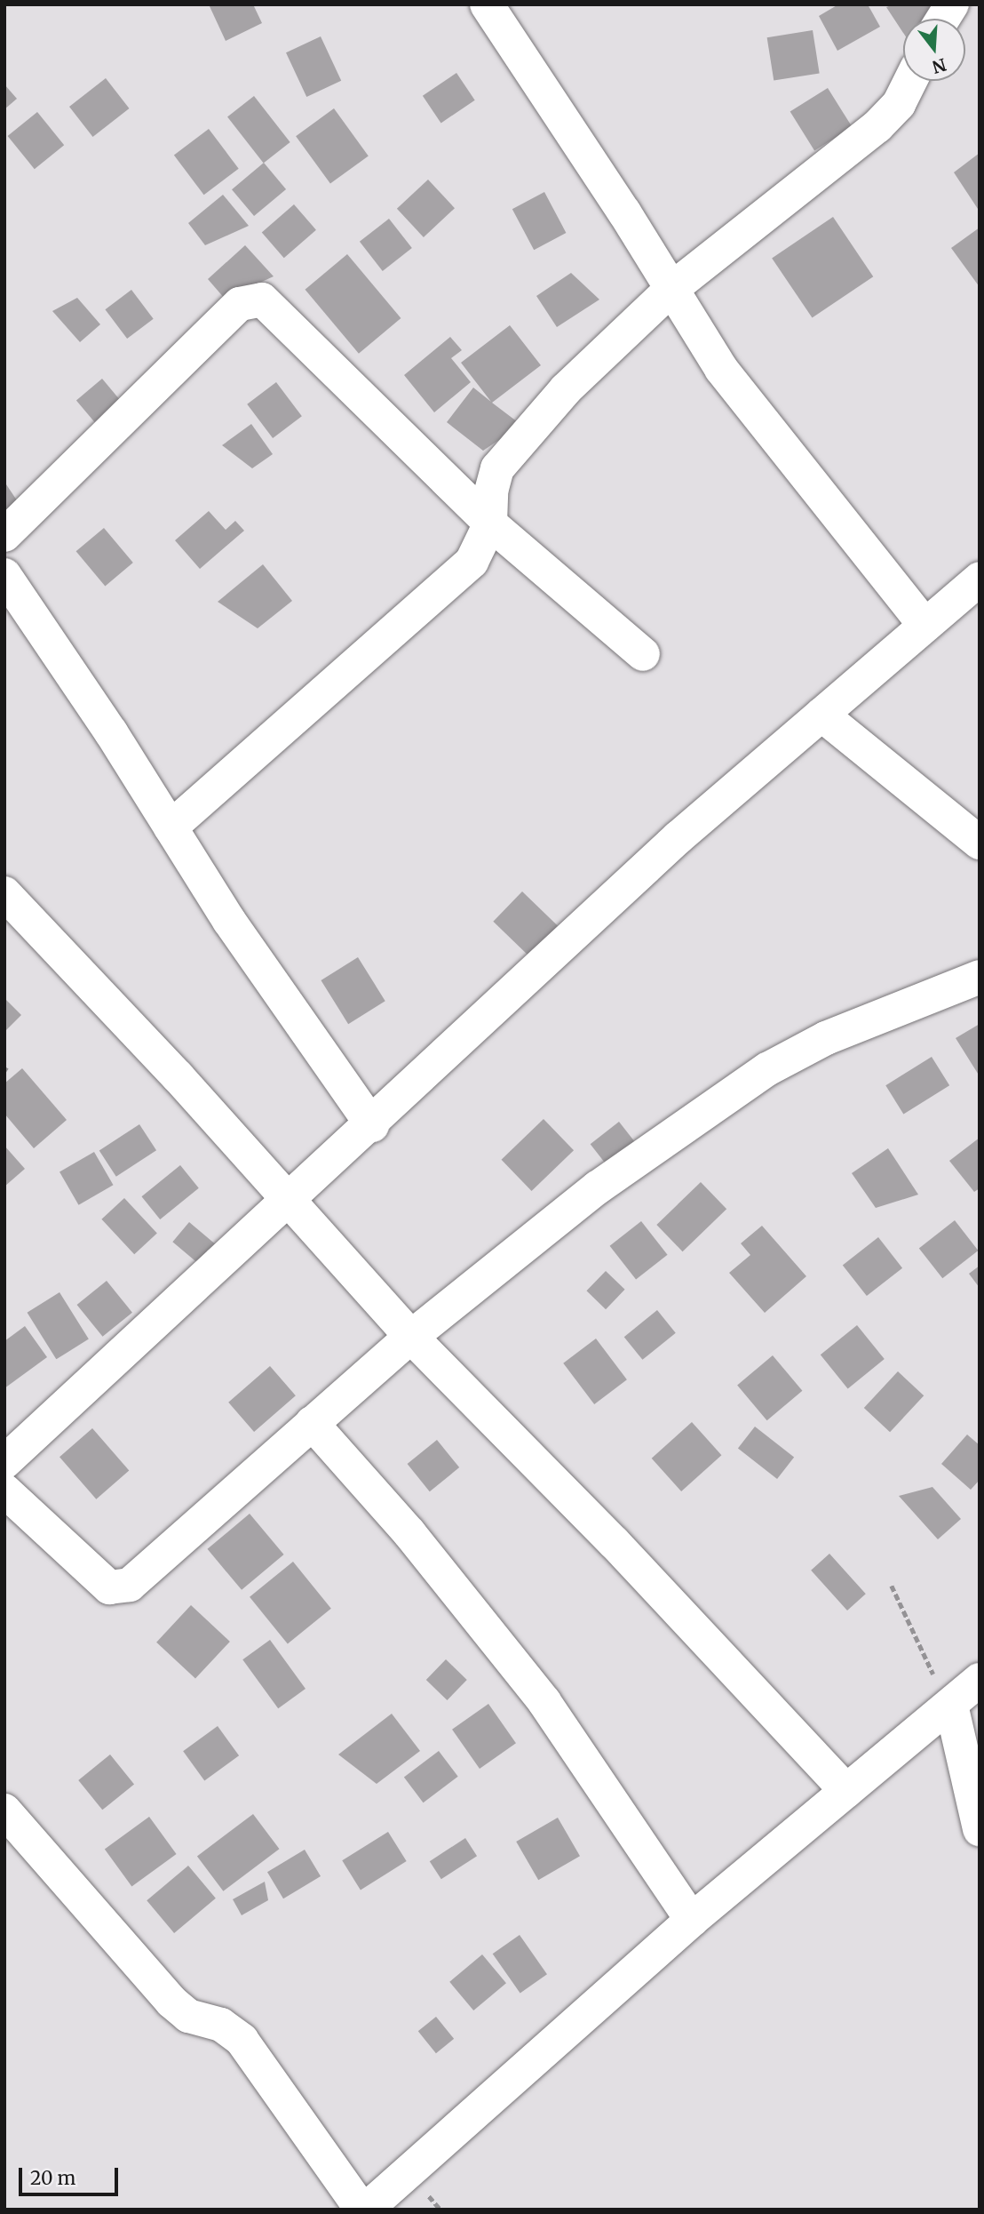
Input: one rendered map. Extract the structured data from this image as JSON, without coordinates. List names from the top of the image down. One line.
{"scale_bar":"20 m","north":"bottom"}
